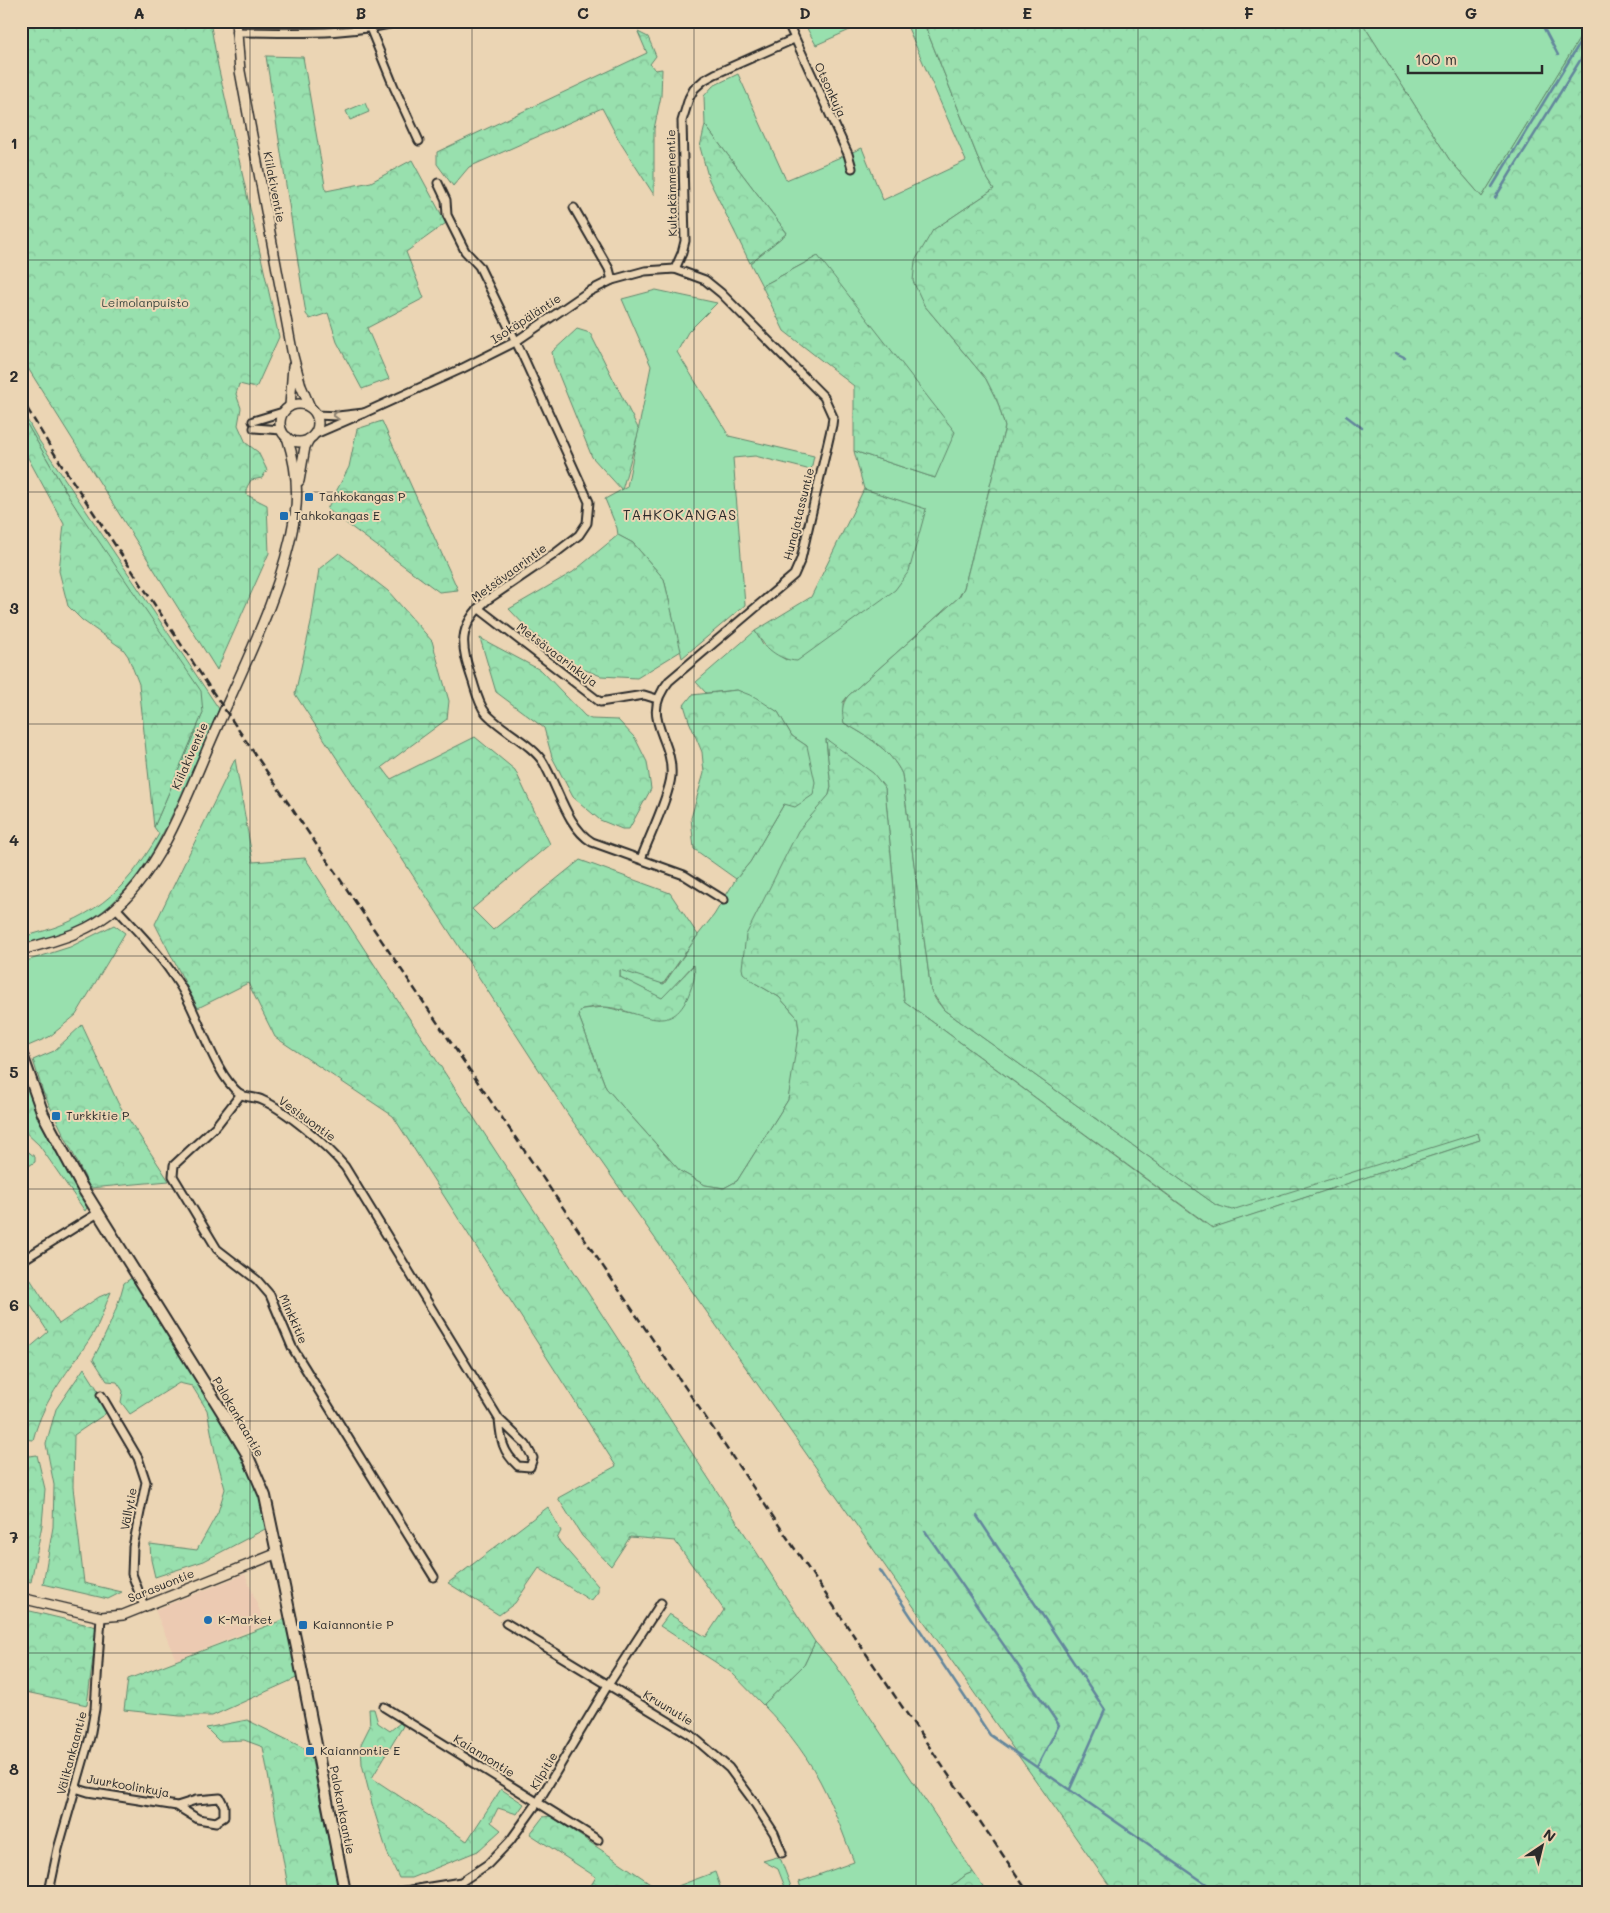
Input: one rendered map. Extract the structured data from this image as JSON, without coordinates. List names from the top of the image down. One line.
{"streets":{"main road":["Palokankaantie"],"street":["Otsonkuja","Kultakämmenentie","Kiilakiventie","Isokäpäläntie","Hunajatassuntie","Metsävaarintie","Metsävaarinkuja","Vesisuontie","Minkkitie","Vällytie","Sarasuontie","Kruunutie","Välikankaantie","Kaiannontie","Kilpitie","Juurkoolinkuja"]},"crossings":[["Otsonkuja","Kultakämmenentie"],["Kultakämmenentie","Isokäpäläntie"],["Kultakämmenentie","Hunajatassuntie"],["Kiilakiventie","Isokäpäläntie"],["Isokäpäläntie","Hunajatassuntie"],["Isokäpäläntie","Metsävaarintie"],["Hunajatassuntie","Metsävaarinkuja"],["Metsävaarintie","Metsävaarinkuja"],["Vesisuontie","Minkkitie"],["Palokankaantie","Sarasuontie"],["Vällytie","Sarasuontie"],["Sarasuontie","Välikankaantie"],["Kruunutie","Kilpitie"],["Välikankaantie","Juurkoolinkuja"],["Kaiannontie","Kilpitie"]],"districts":["TAHKOKANGAS"],"parks":["Leimolanpuisto"],"places":{"transit":["Tahkokangas P","Tahkokangas E","Turkkitie P","Kaiannontie P","Kaiannontie E"],"other":["K-Market"]},"scale_bar":"100 m","north":"top right","grid":{"columns":["A","B","C","D","E","F","G"],"rows":["1","2","3","4","5","6","7","8"]}}
